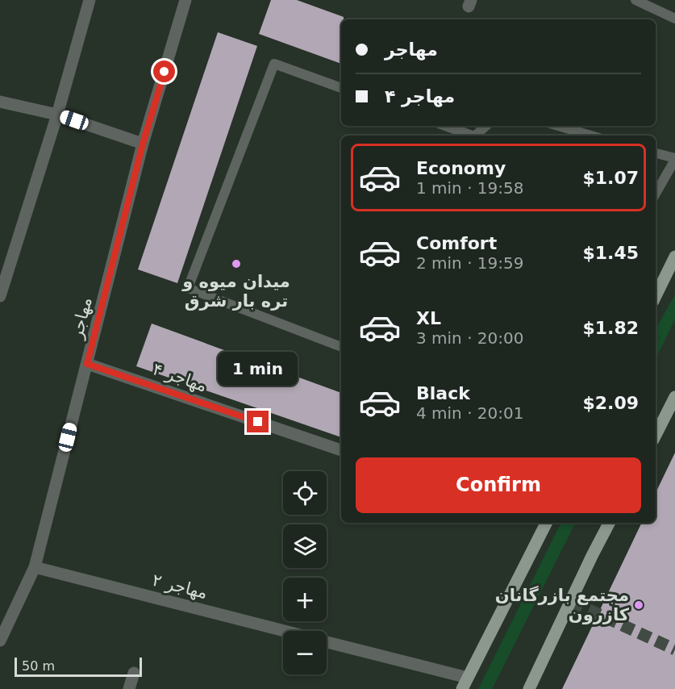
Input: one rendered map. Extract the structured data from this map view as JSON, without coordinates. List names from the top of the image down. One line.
{"streets":{"street":["مهاجر","مهاجر ۴","مهاجر ۲"]},"crossings":[["مهاجر","مهاجر ۴"],["مهاجر","مهاجر ۲"]],"places":["میدان میوه و تره بار شرق","مجتمع بازرگانان کازرون"],"scale_bar":"50 m","page":{"banner":["مهاجر","مهاجر ۴"],"list":[{"name":"Economy","note":"1 min · 19:58","value":"$1.07"},{"name":"Comfort","note":"2 min · 19:59","value":"$1.45"},{"name":"XL","note":"3 min · 20:00","value":"$1.82"},{"name":"Black","note":"4 min · 20:01","value":"$2.09"}],"bubble":"1 min","buttons":"Confirm","map_buttons":["+","−"],"scale":"50 m"}}
